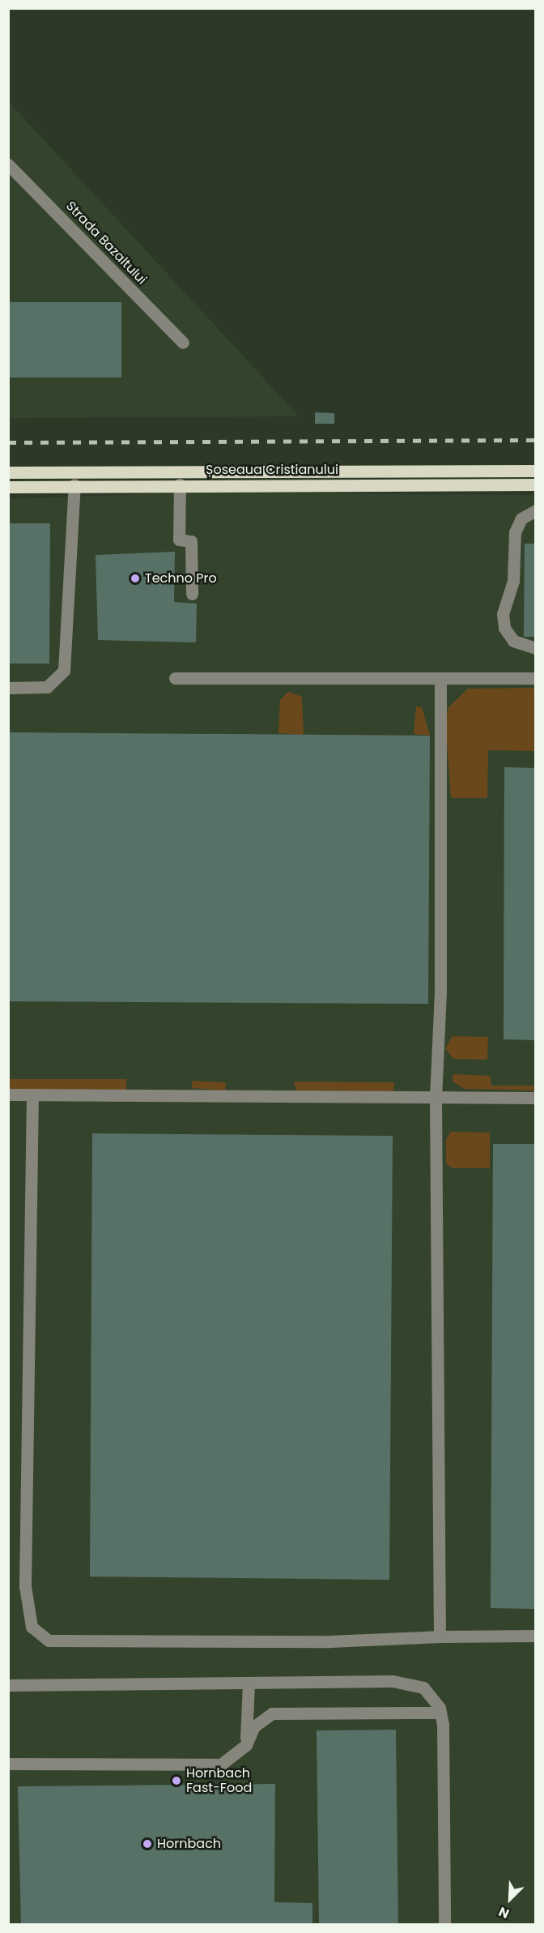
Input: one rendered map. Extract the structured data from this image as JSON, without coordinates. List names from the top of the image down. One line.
{"streets":{"main road":["Șoseaua Cristianului"],"street":["Strada Bazaltului"]},"places":["Techno Pro","Hornbach Fast-Food","Hornbach"],"north":"bottom left"}
